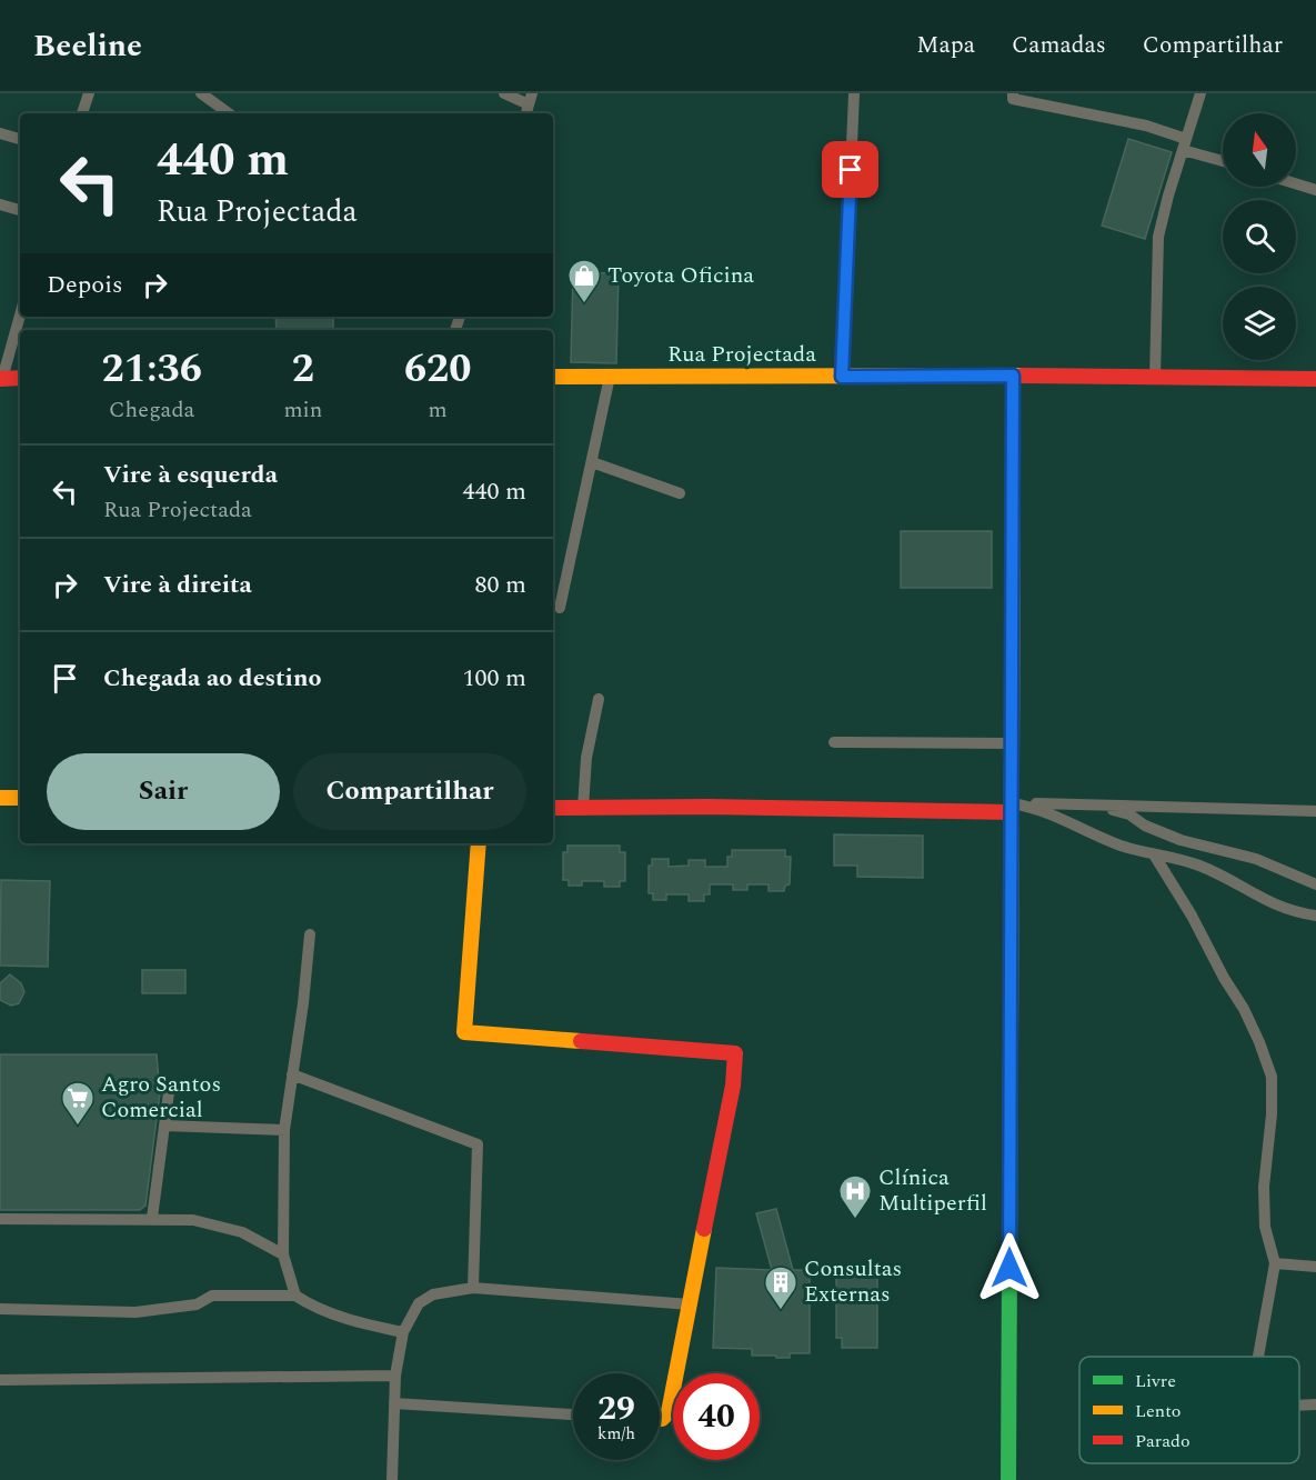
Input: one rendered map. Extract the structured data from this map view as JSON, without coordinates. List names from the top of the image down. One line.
{"streets":{"street":["Rua Projectada"]},"places":{"shop":["Toyota Oficina"],"supermarket":["Agro Santos Comercial"],"hospital":["Clínica Multiperfil"],"building":["Consultas Externas"]},"legend":["Livre","Lento","Parado"],"north":"top","page":{"header":"Beeline","nav":["Mapa","Camadas","Compartilhar"],"turn":["440 m","Rua Projectada"],"then":"Depois","eta":["21:36","Chegada","2","min","620","m"],"list":[{"name":"Vire à esquerda","note":"Rua Projectada","value":"440 m"},{"name":"Vire à direita","value":"80 m"},{"name":"Chegada ao destino","value":"100 m"}],"buttons":["Sair","Compartilhar"],"speed":"29 km/h","limit":"40"}}
